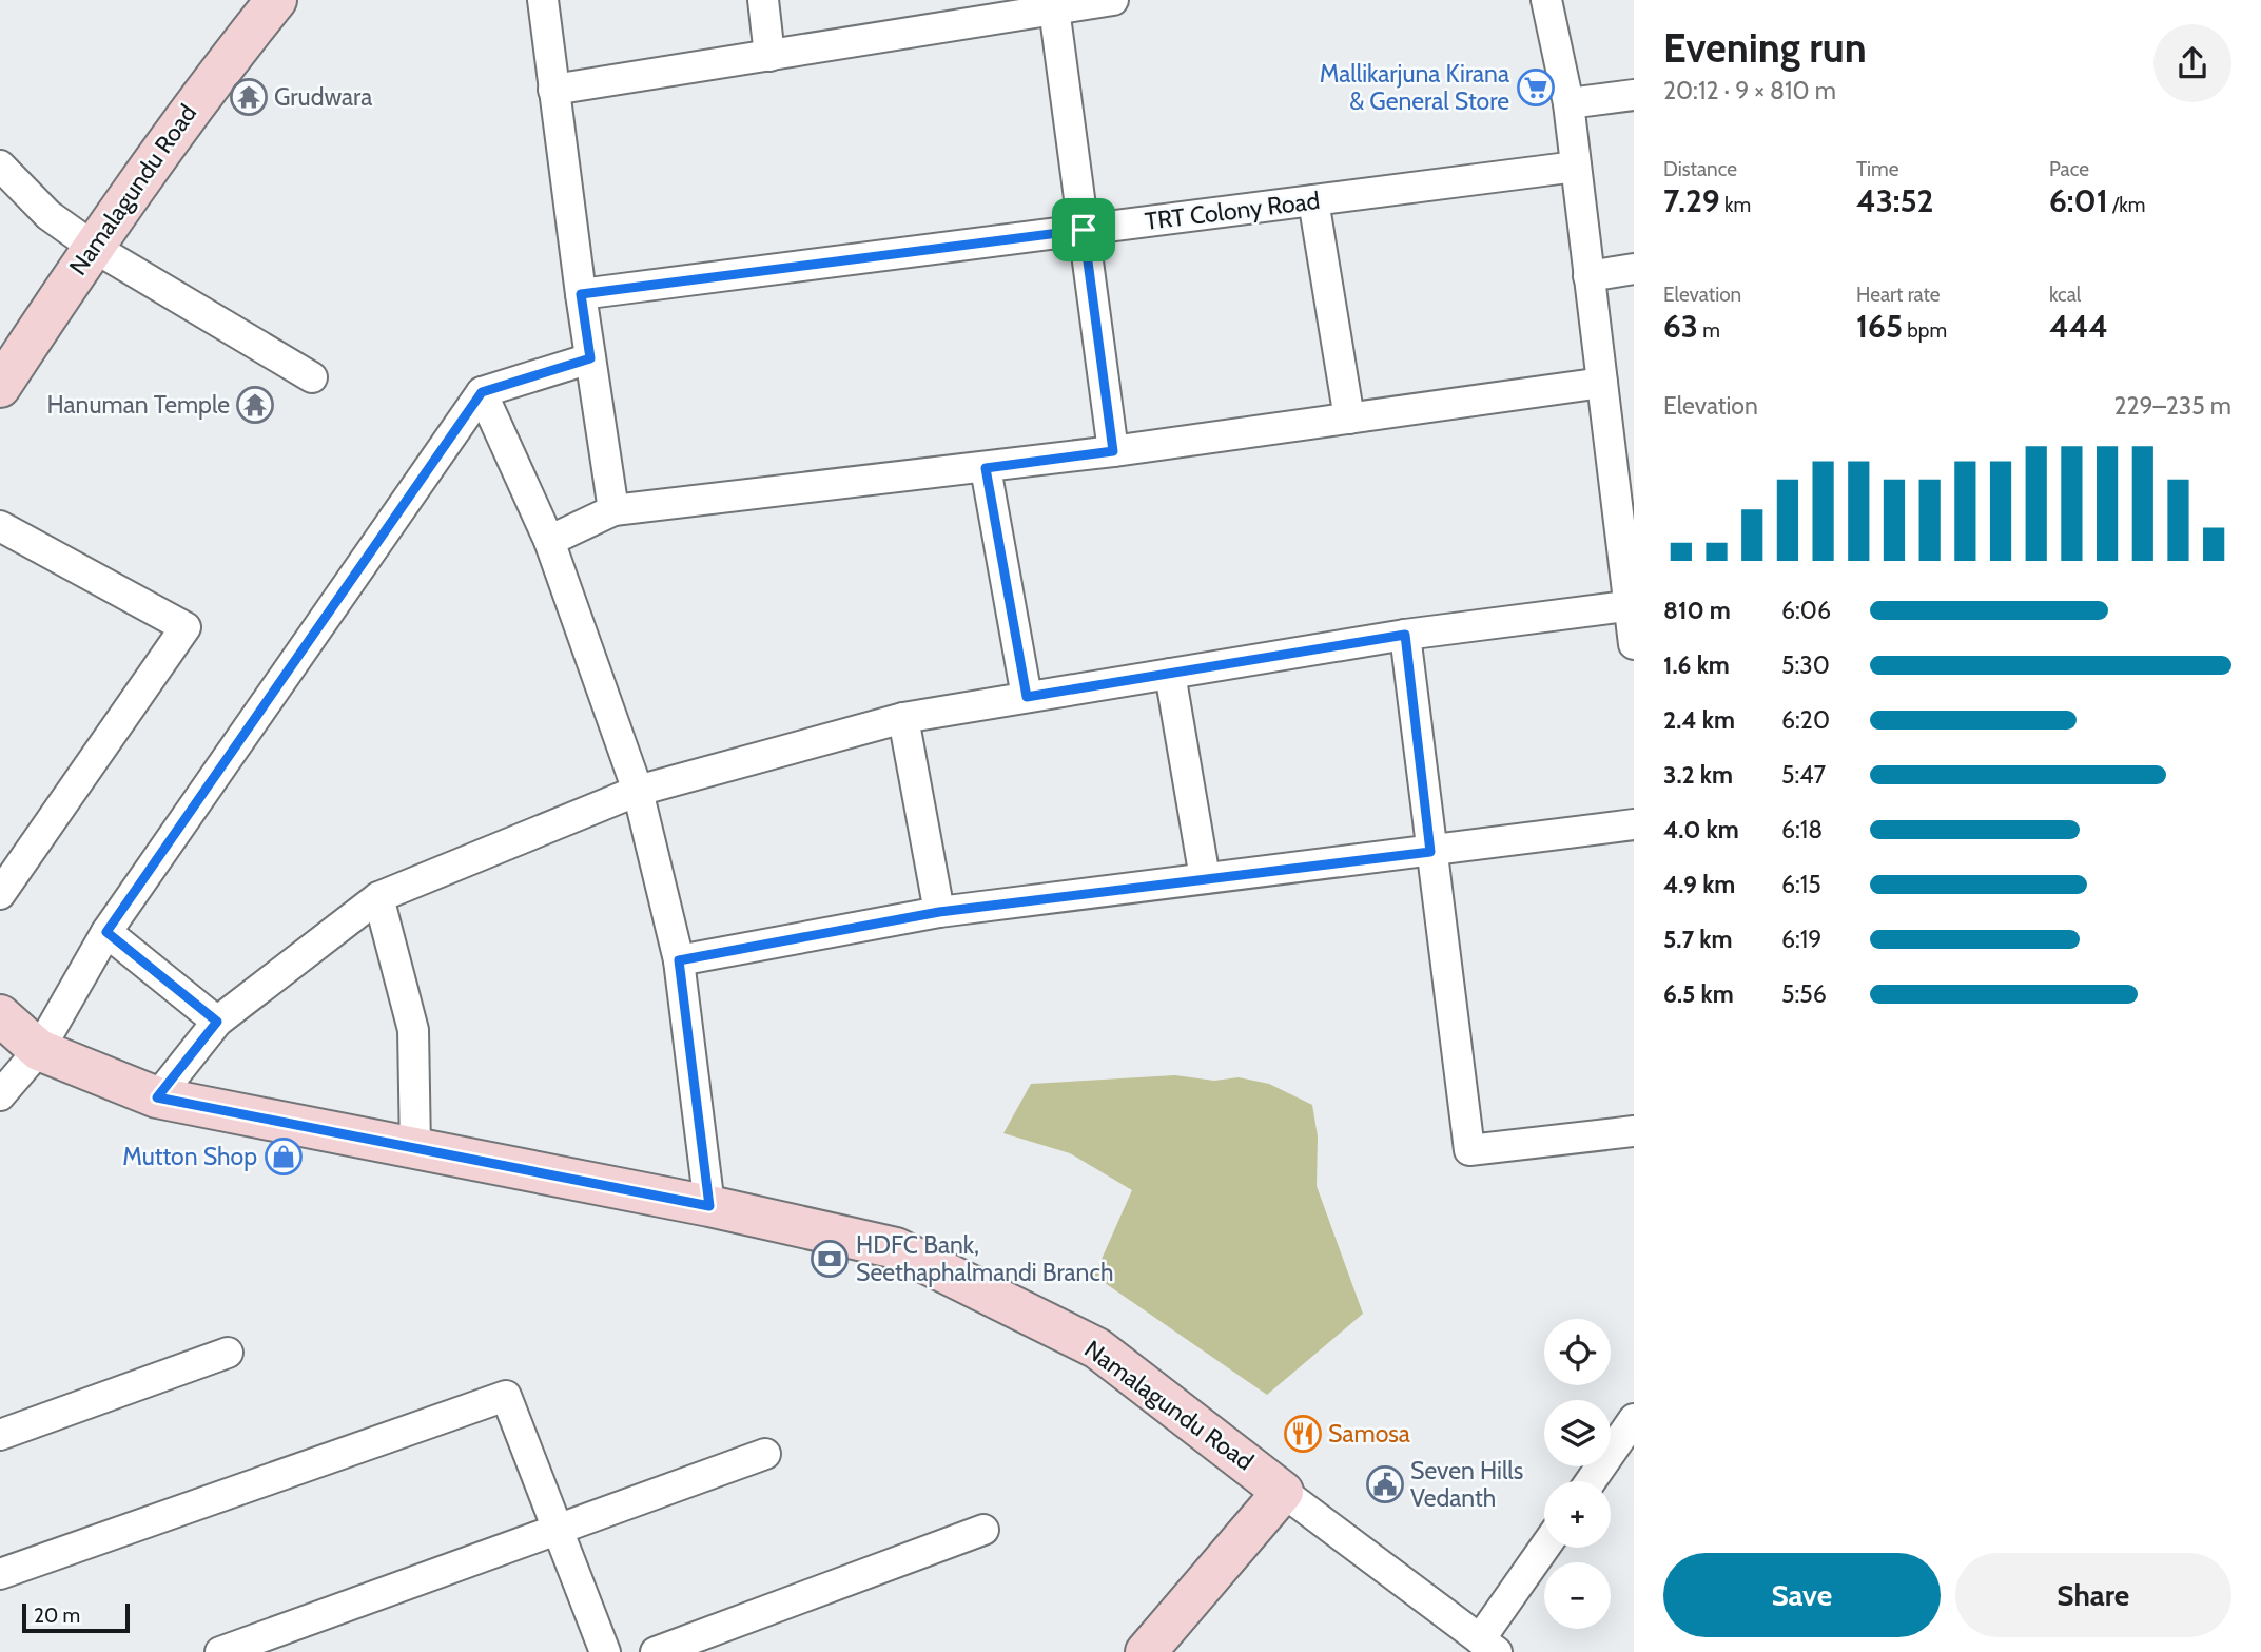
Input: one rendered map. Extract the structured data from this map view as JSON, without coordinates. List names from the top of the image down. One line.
{"streets":{"street":["Namalagundu Road","TRT Colony Road"]},"places":{"supermarket":["Mallikarjuna Kirana & General Store"],"temple":["Grudwara","Hanuman Temple"],"shop":["Mutton Shop"],"bank":["HDFC Bank, Seethaphalmandi Branch"],"restaurant":["Samosa"],"public building":["Seven Hills Vedanth"]},"scale_bar":"20 m","page":{"heading":["Evening run","20:12 · 9 × 810 m"],"stats":[["Distance","7.29 km"],["Time","43:52"],["Pace","6:01 /km"],["Elevation","63 m"],["Heart rate","165 bpm"],["kcal","444"]],"chart":["Elevation","229–235 m"],"list":[{"name":"810 m","note":"6:06"},{"name":"1.6 km","note":"5:30"},{"name":"2.4 km","note":"6:20"},{"name":"3.2 km","note":"5:47"},{"name":"4.0 km","note":"6:18"},{"name":"4.9 km","note":"6:15"},{"name":"5.7 km","note":"6:19"},{"name":"6.5 km","note":"5:56"}],"map_buttons":["+","−"],"buttons":["Save","Share"],"scale":"20 m"}}
